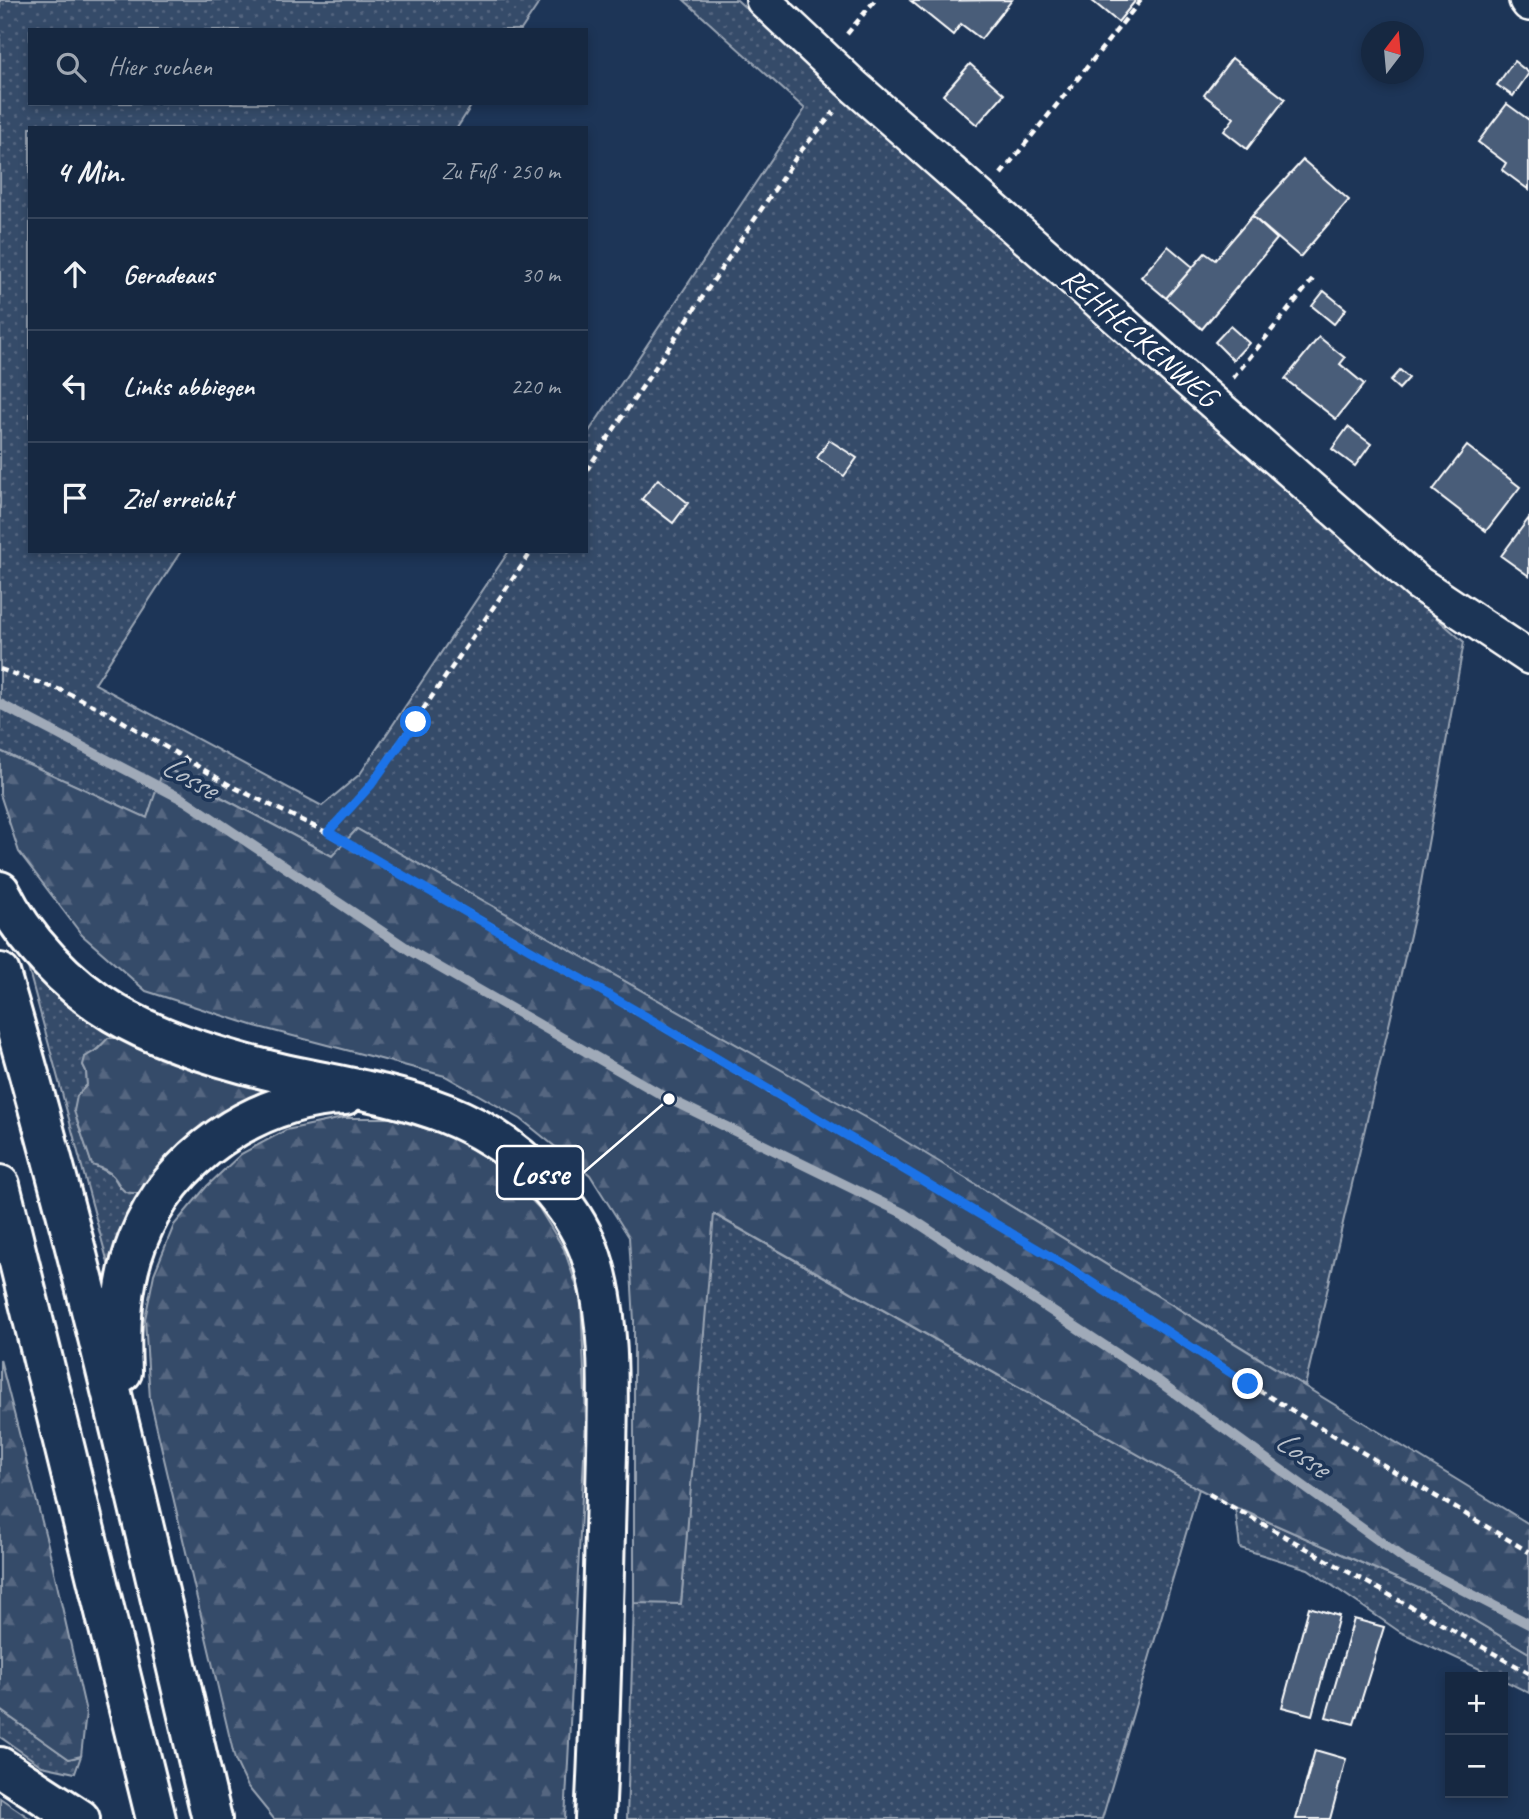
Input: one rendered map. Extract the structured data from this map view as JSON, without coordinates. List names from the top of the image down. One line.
{"streets":{"street":["REHHECKENWEG"]},"water":["Losse"],"places":["Losse"],"north":"top","page":{"search":"Hier suchen","heading":["4 Min.","Zu Fuß · 250 m"],"list":[["Geradeaus","30 m"],["Links abbiegen","220 m"],"Ziel erreicht"],"map_buttons":["+","−"]}}
